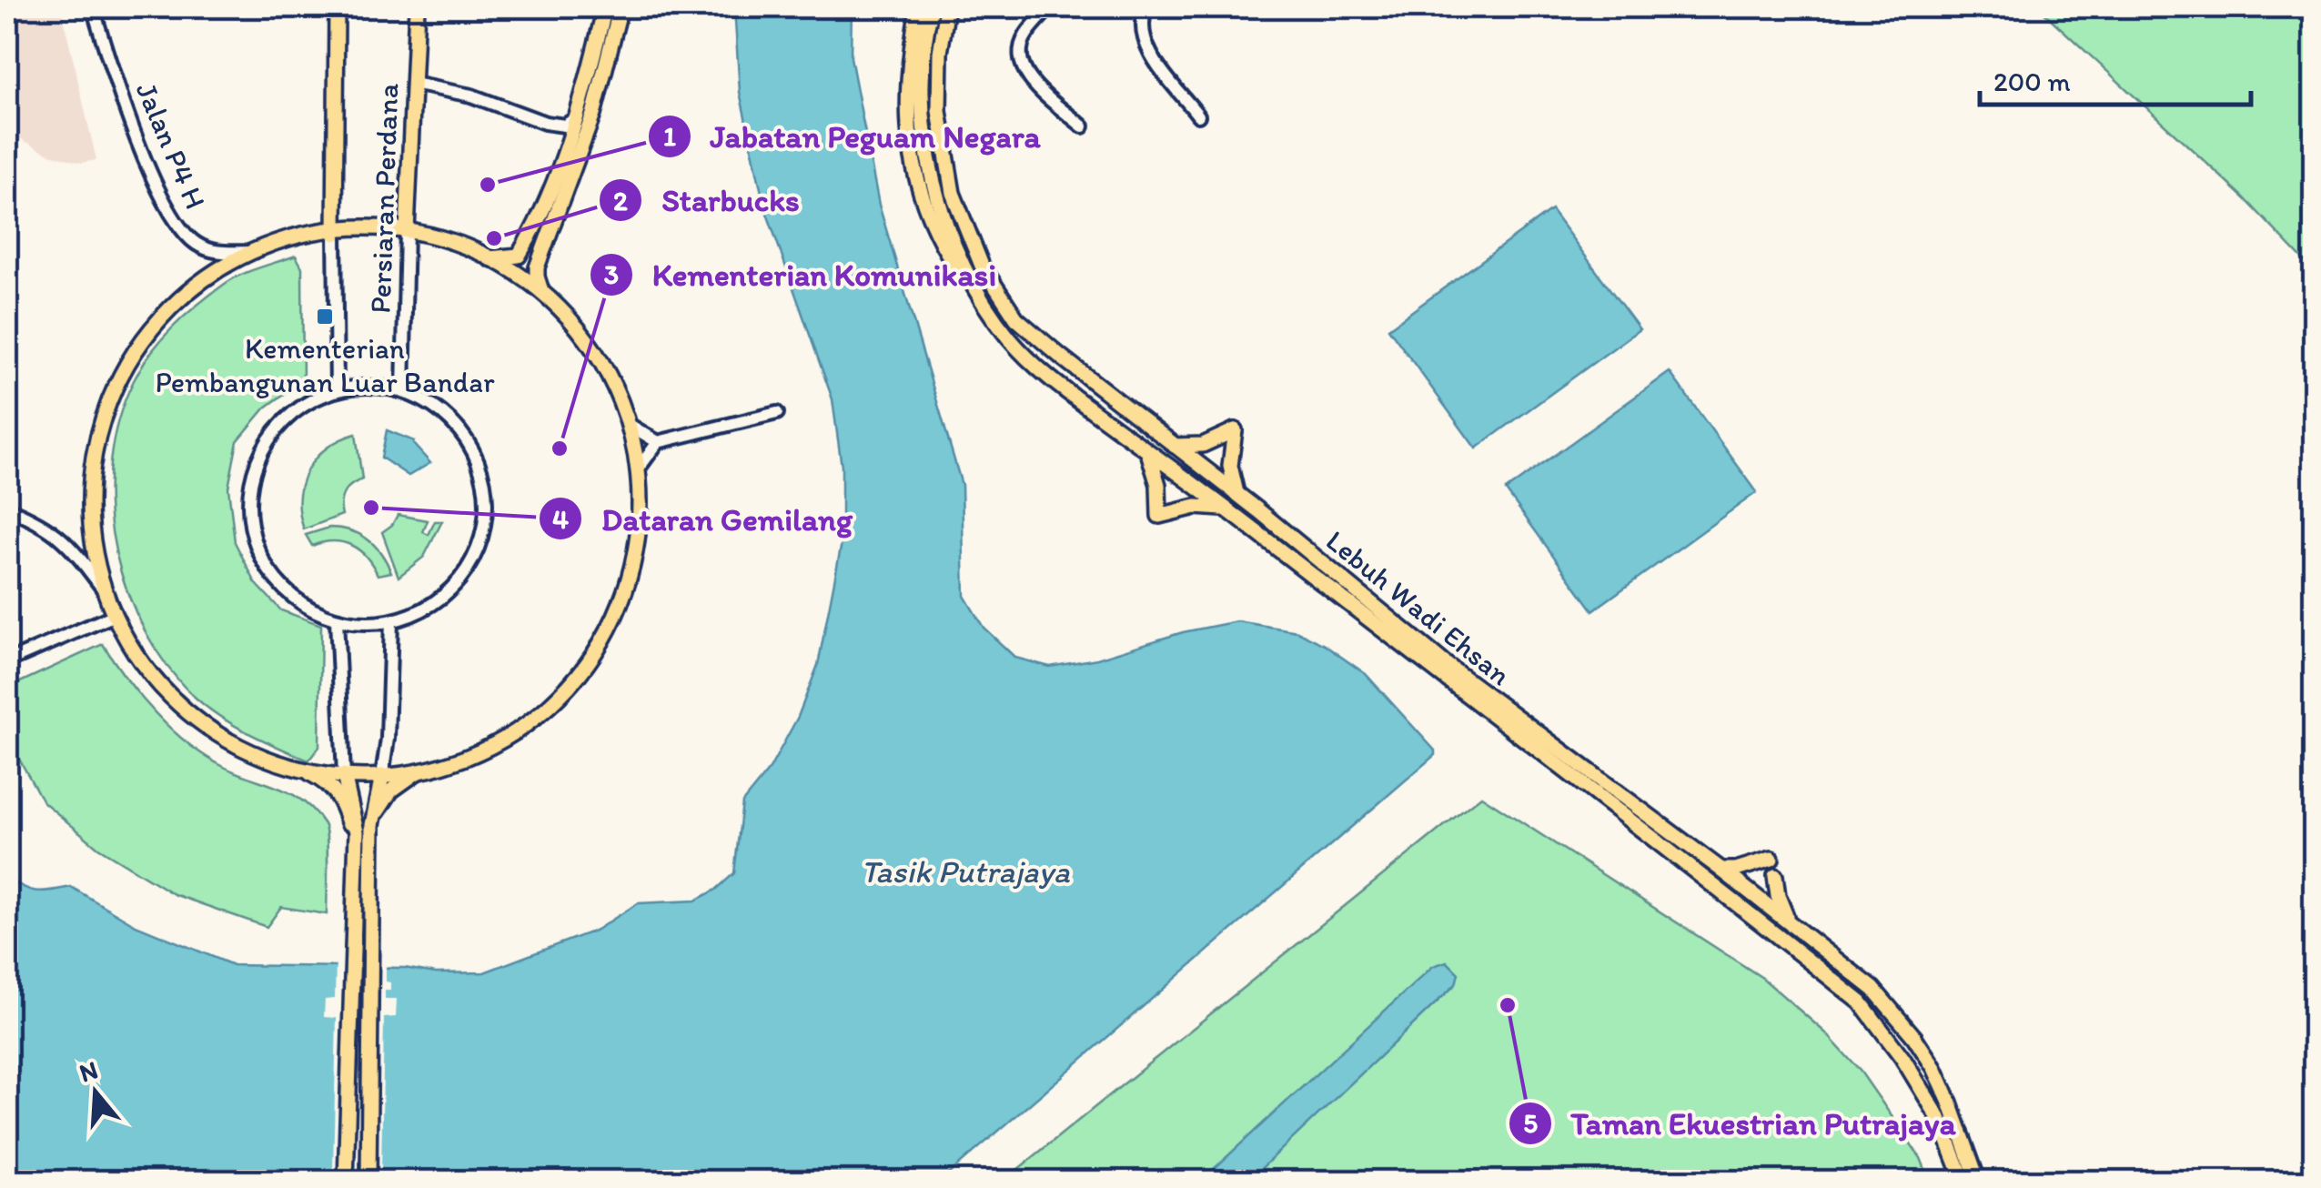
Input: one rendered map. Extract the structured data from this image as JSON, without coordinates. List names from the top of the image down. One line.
{"streets":{"main road":["Persiaran Perdana","Lebuh Wadi Ehsan"],"street":["Jalan P4 H"]},"water":["Tasik Putrajaya"],"places":{"other":["Jabatan Peguam Negara","Starbucks","Kementerian Komunikasi","Dataran Gemilang","Taman Ekuestrian Putrajaya"],"transit":["Kementerian Pembangunan Luar Bandar"]},"scale_bar":"200 m","north":"top"}
